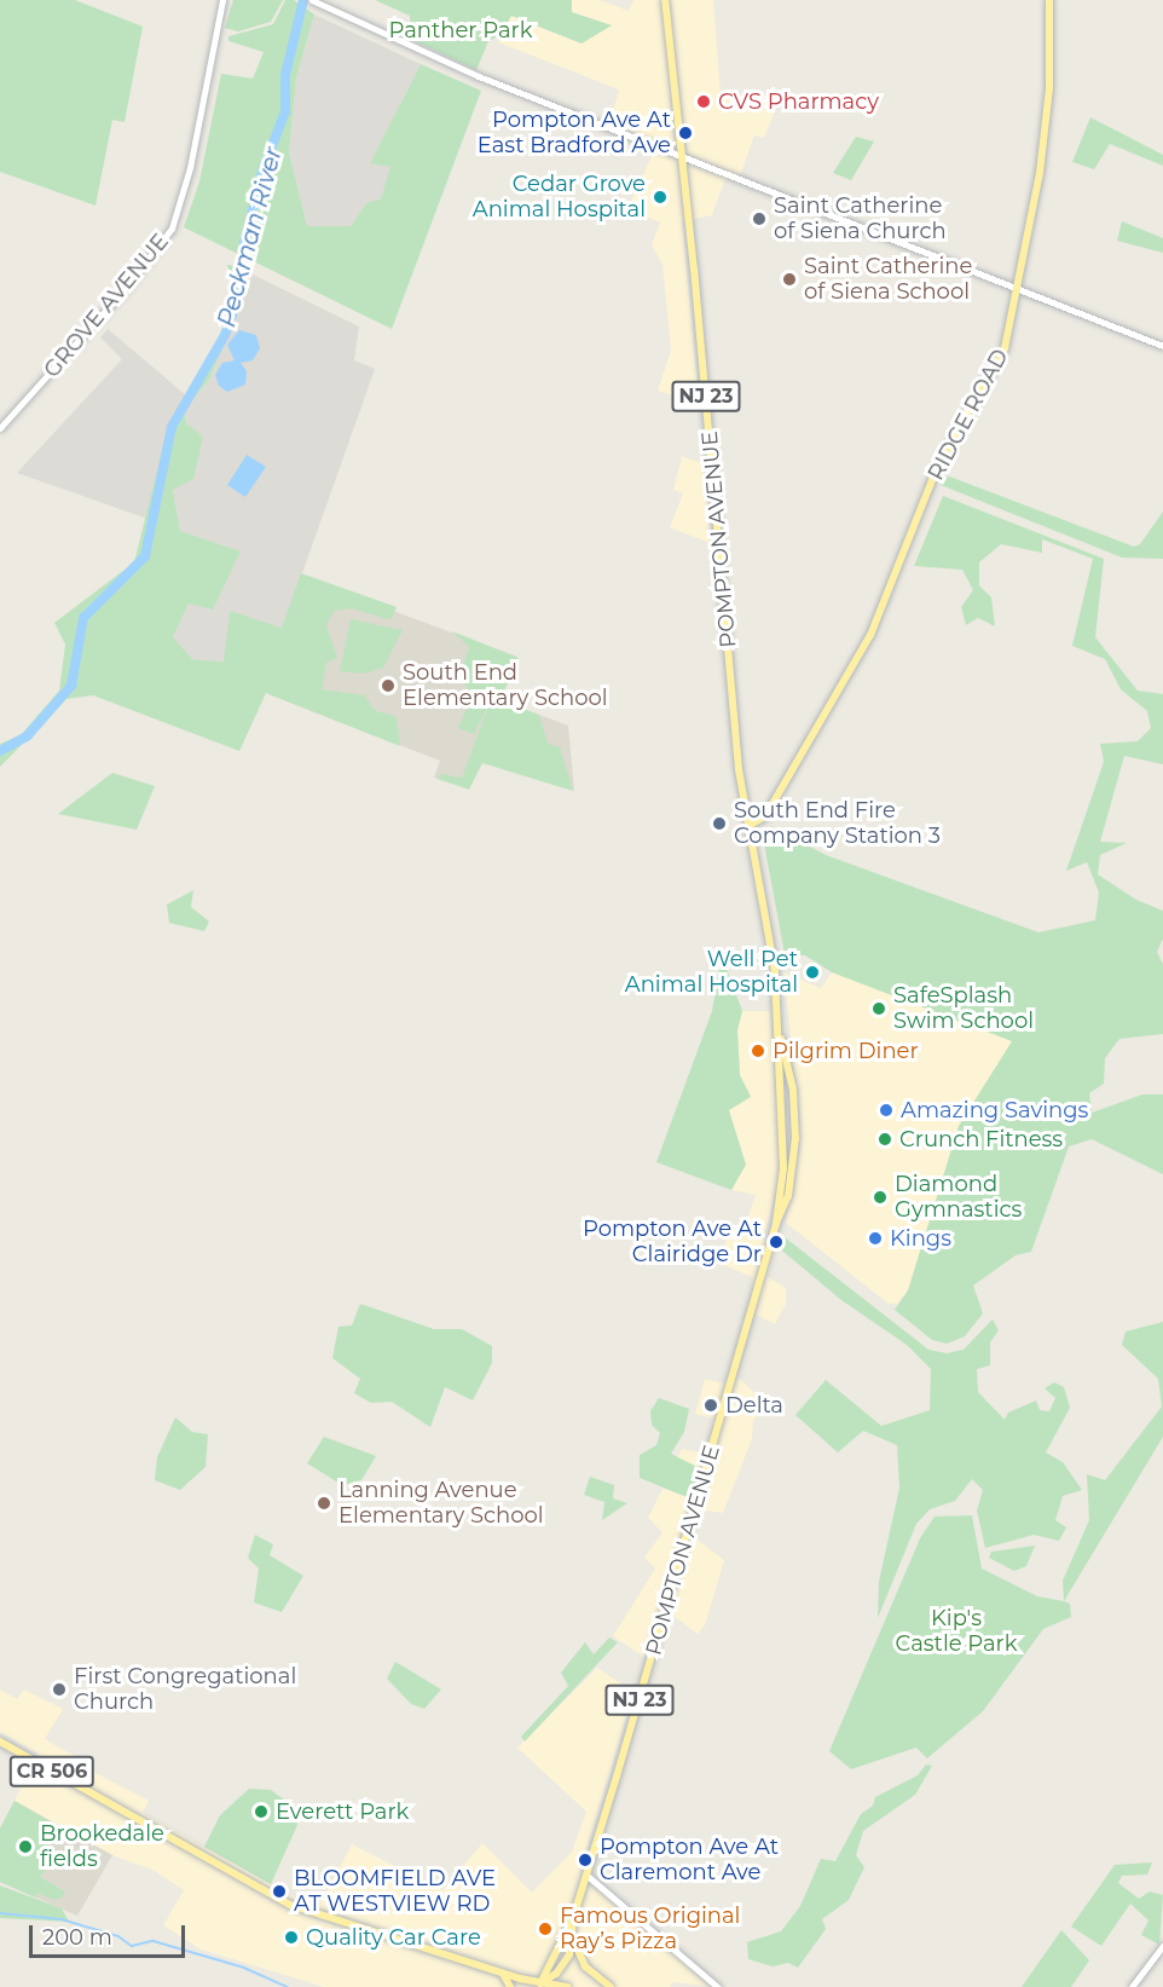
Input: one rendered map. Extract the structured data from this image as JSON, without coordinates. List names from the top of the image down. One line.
{"streets":{"main road":["NJ 23","RIDGE ROAD","POMPTON AVENUE","CR 506"],"street":["GROVE AVENUE"]},"crossings":[["RIDGE ROAD","POMPTON AVENUE"],["POMPTON AVENUE","CR 506"]],"water":["Peckman River"],"parks":["Panther Park","Kip's Castle Park"],"places":["CVS Pharmacy","Pompton Ave At East Bradford Ave","Cedar Grove Animal Hospital","Saint Catherine of Siena Church","Saint Catherine of Siena School","South End Elementary School","South End Fire Company Station 3","Well Pet Animal Hospital","SafeSplash Swim School","Pilgrim Diner","Amazing Savings","Crunch Fitness","Diamond Gymnastics","Kings","Pompton Ave At Clairidge Dr","Delta","Lanning Avenue Elementary School","First Congregational Church","Everett Park","Brookedale fields","Pompton Ave At Claremont Ave","BLOOMFIELD AVE AT WESTVIEW RD","Famous Original Ray’s Pizza","Quality Car Care"],"scale_bar":"200 m"}
